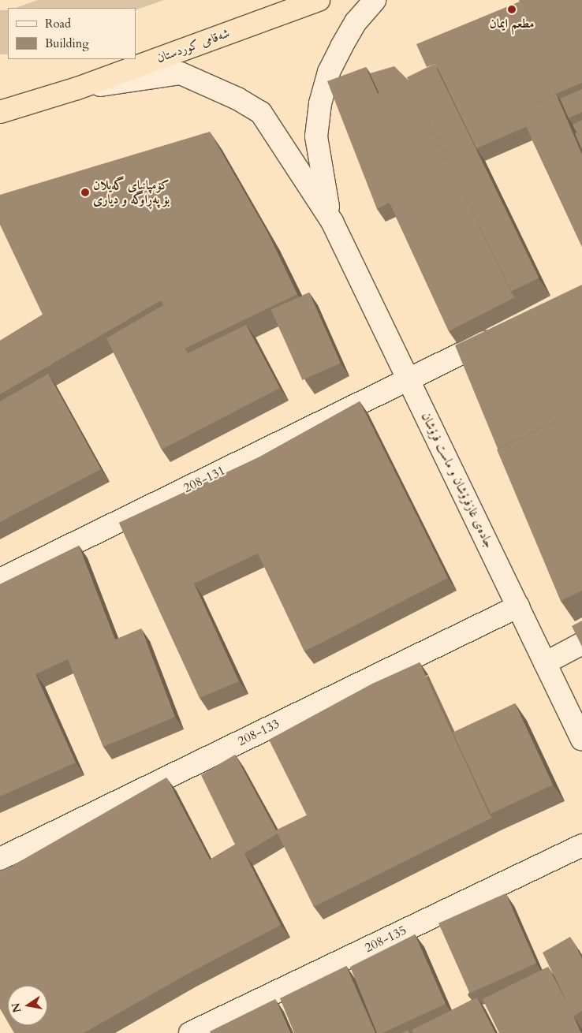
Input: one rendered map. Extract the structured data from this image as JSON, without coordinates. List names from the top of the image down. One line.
{"streets":{"highway":["شەقامی کوردستان"],"street":["208-131","جاده‌ی غازفرۆشان و ماست فرۆشان","208-133","208-135"]},"crossings":[["208-131","جاده‌ی غازفرۆشان و ماست فرۆشان"],["جاده‌ی غازفرۆشان و ماست فرۆشان","208-133"]],"places":["مطعم ايمان","کۆمپانیای گەیلان بۆ پەڕاوگە و دیاری"],"legend":["Road","Building"],"north":"left"}
